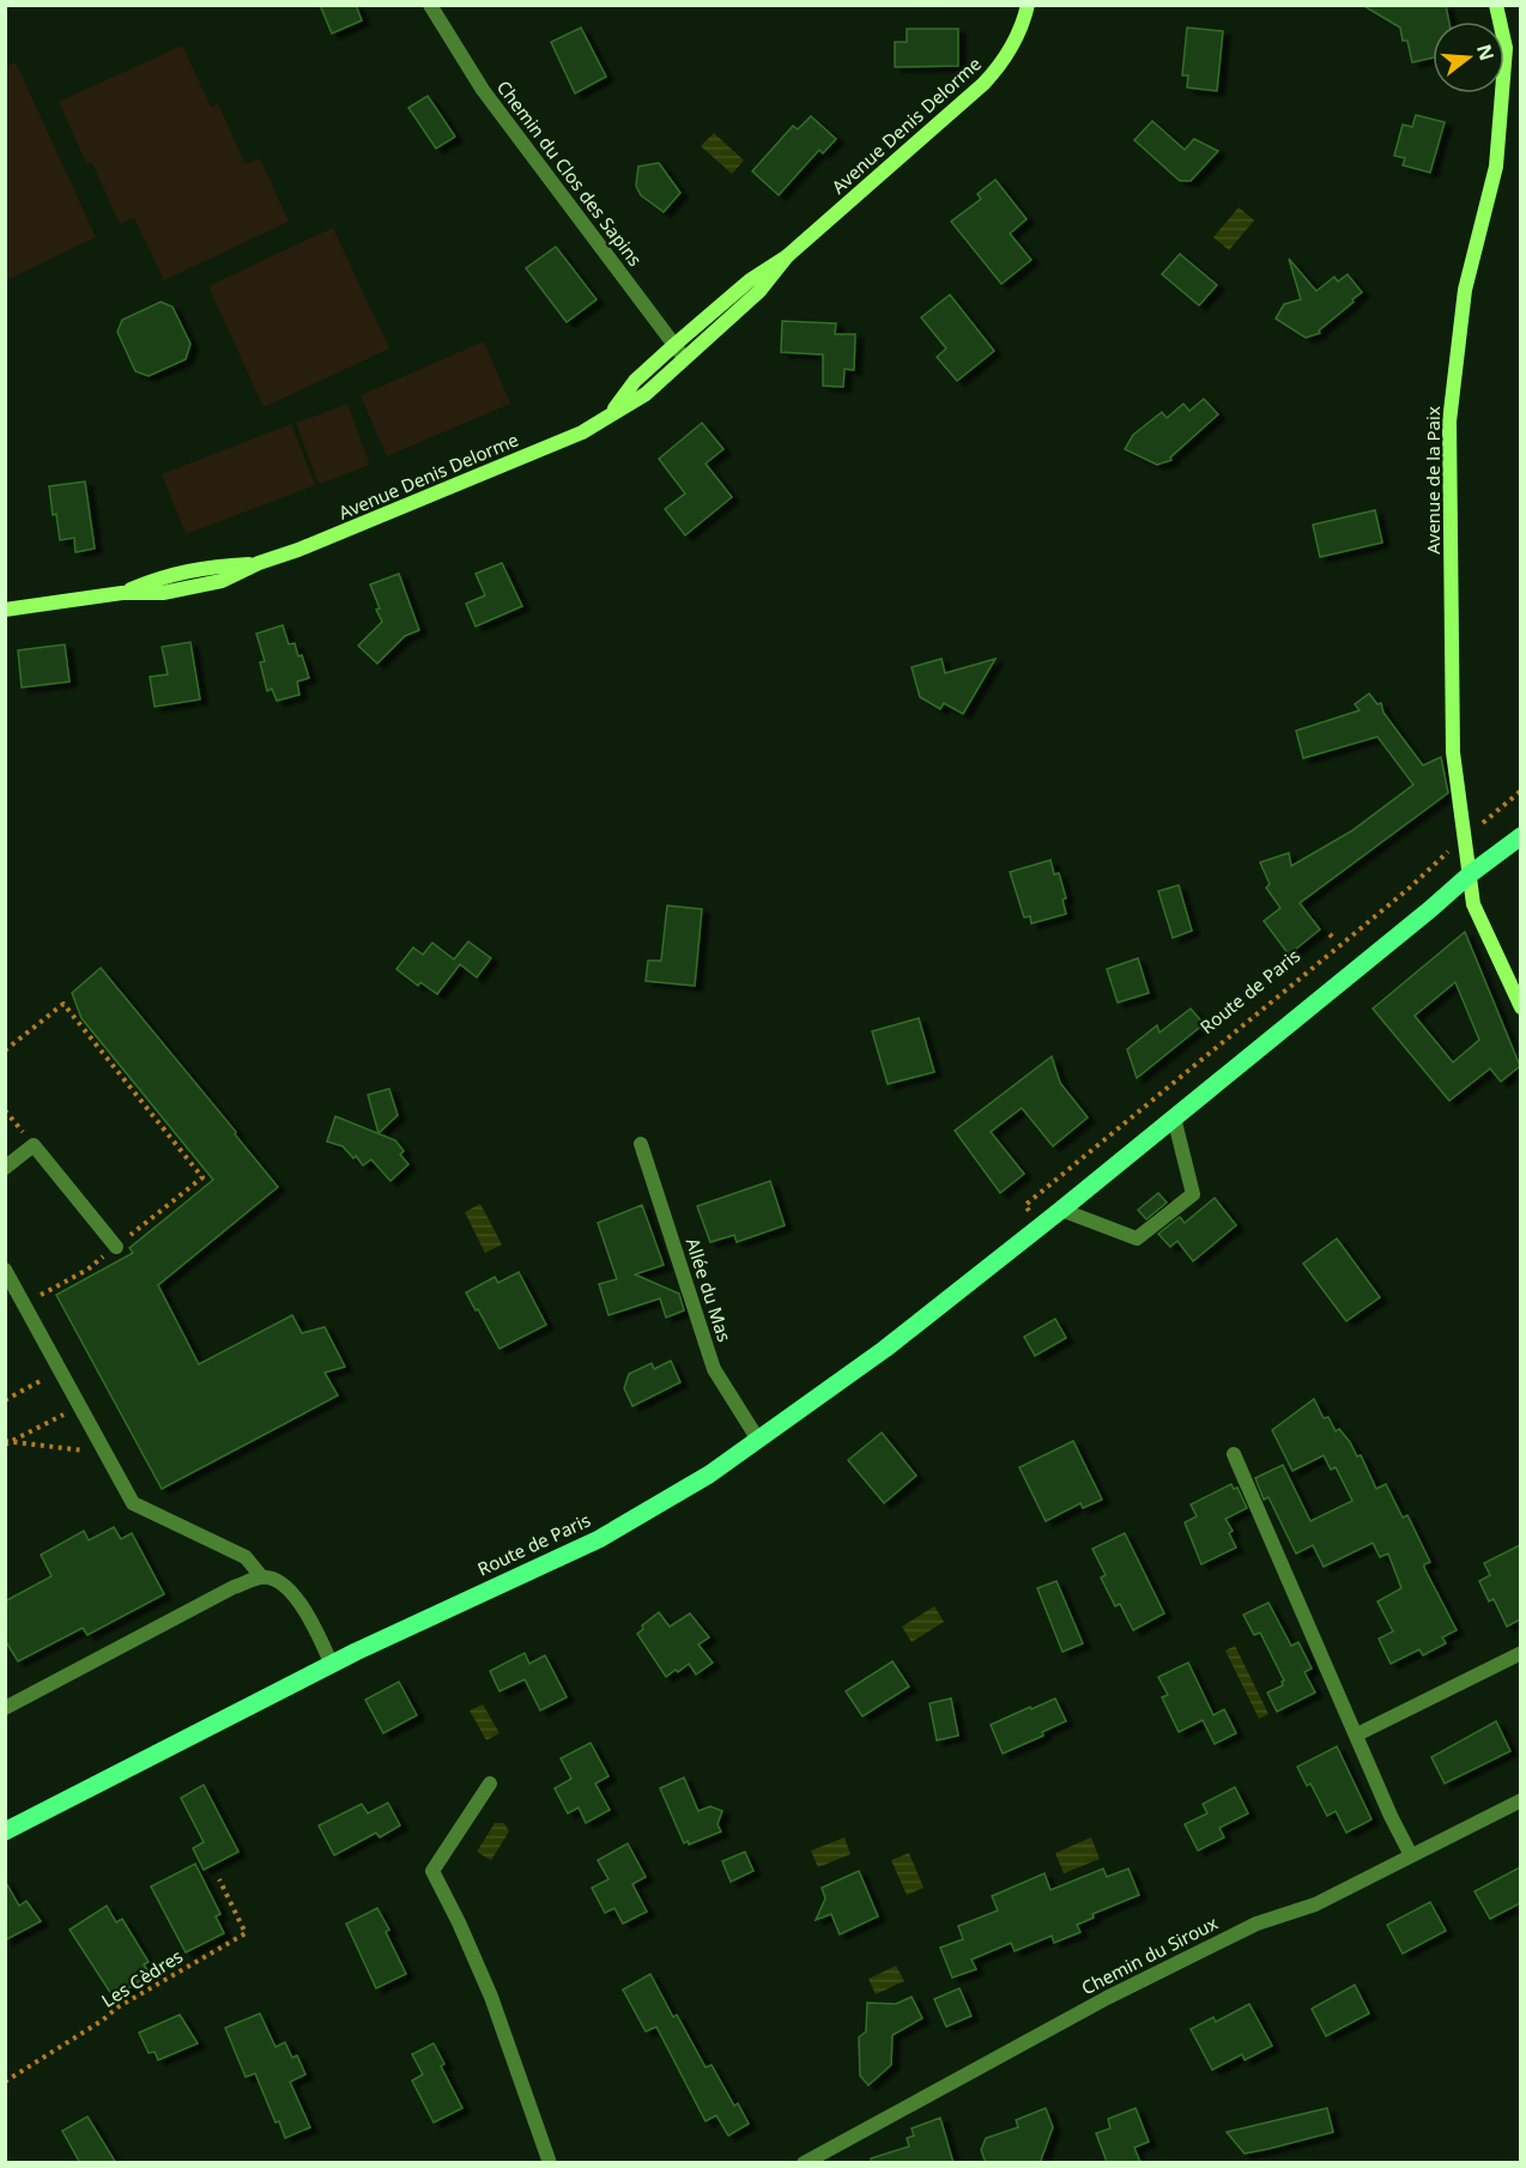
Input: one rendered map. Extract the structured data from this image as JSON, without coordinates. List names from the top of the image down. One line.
{"streets":{"main road":["Route de Paris"],"street":["Avenue Denis Delorme","Chemin du Clos des Sapins","Avenue de la Paix","Allée du Mas","Chemin du Siroux"],"path":["Les Cèdres"]},"crossings":[["Avenue Denis Delorme","Chemin du Clos des Sapins"],["Avenue de la Paix","Route de Paris"],["Route de Paris","Allée du Mas"]],"north":"right"}
